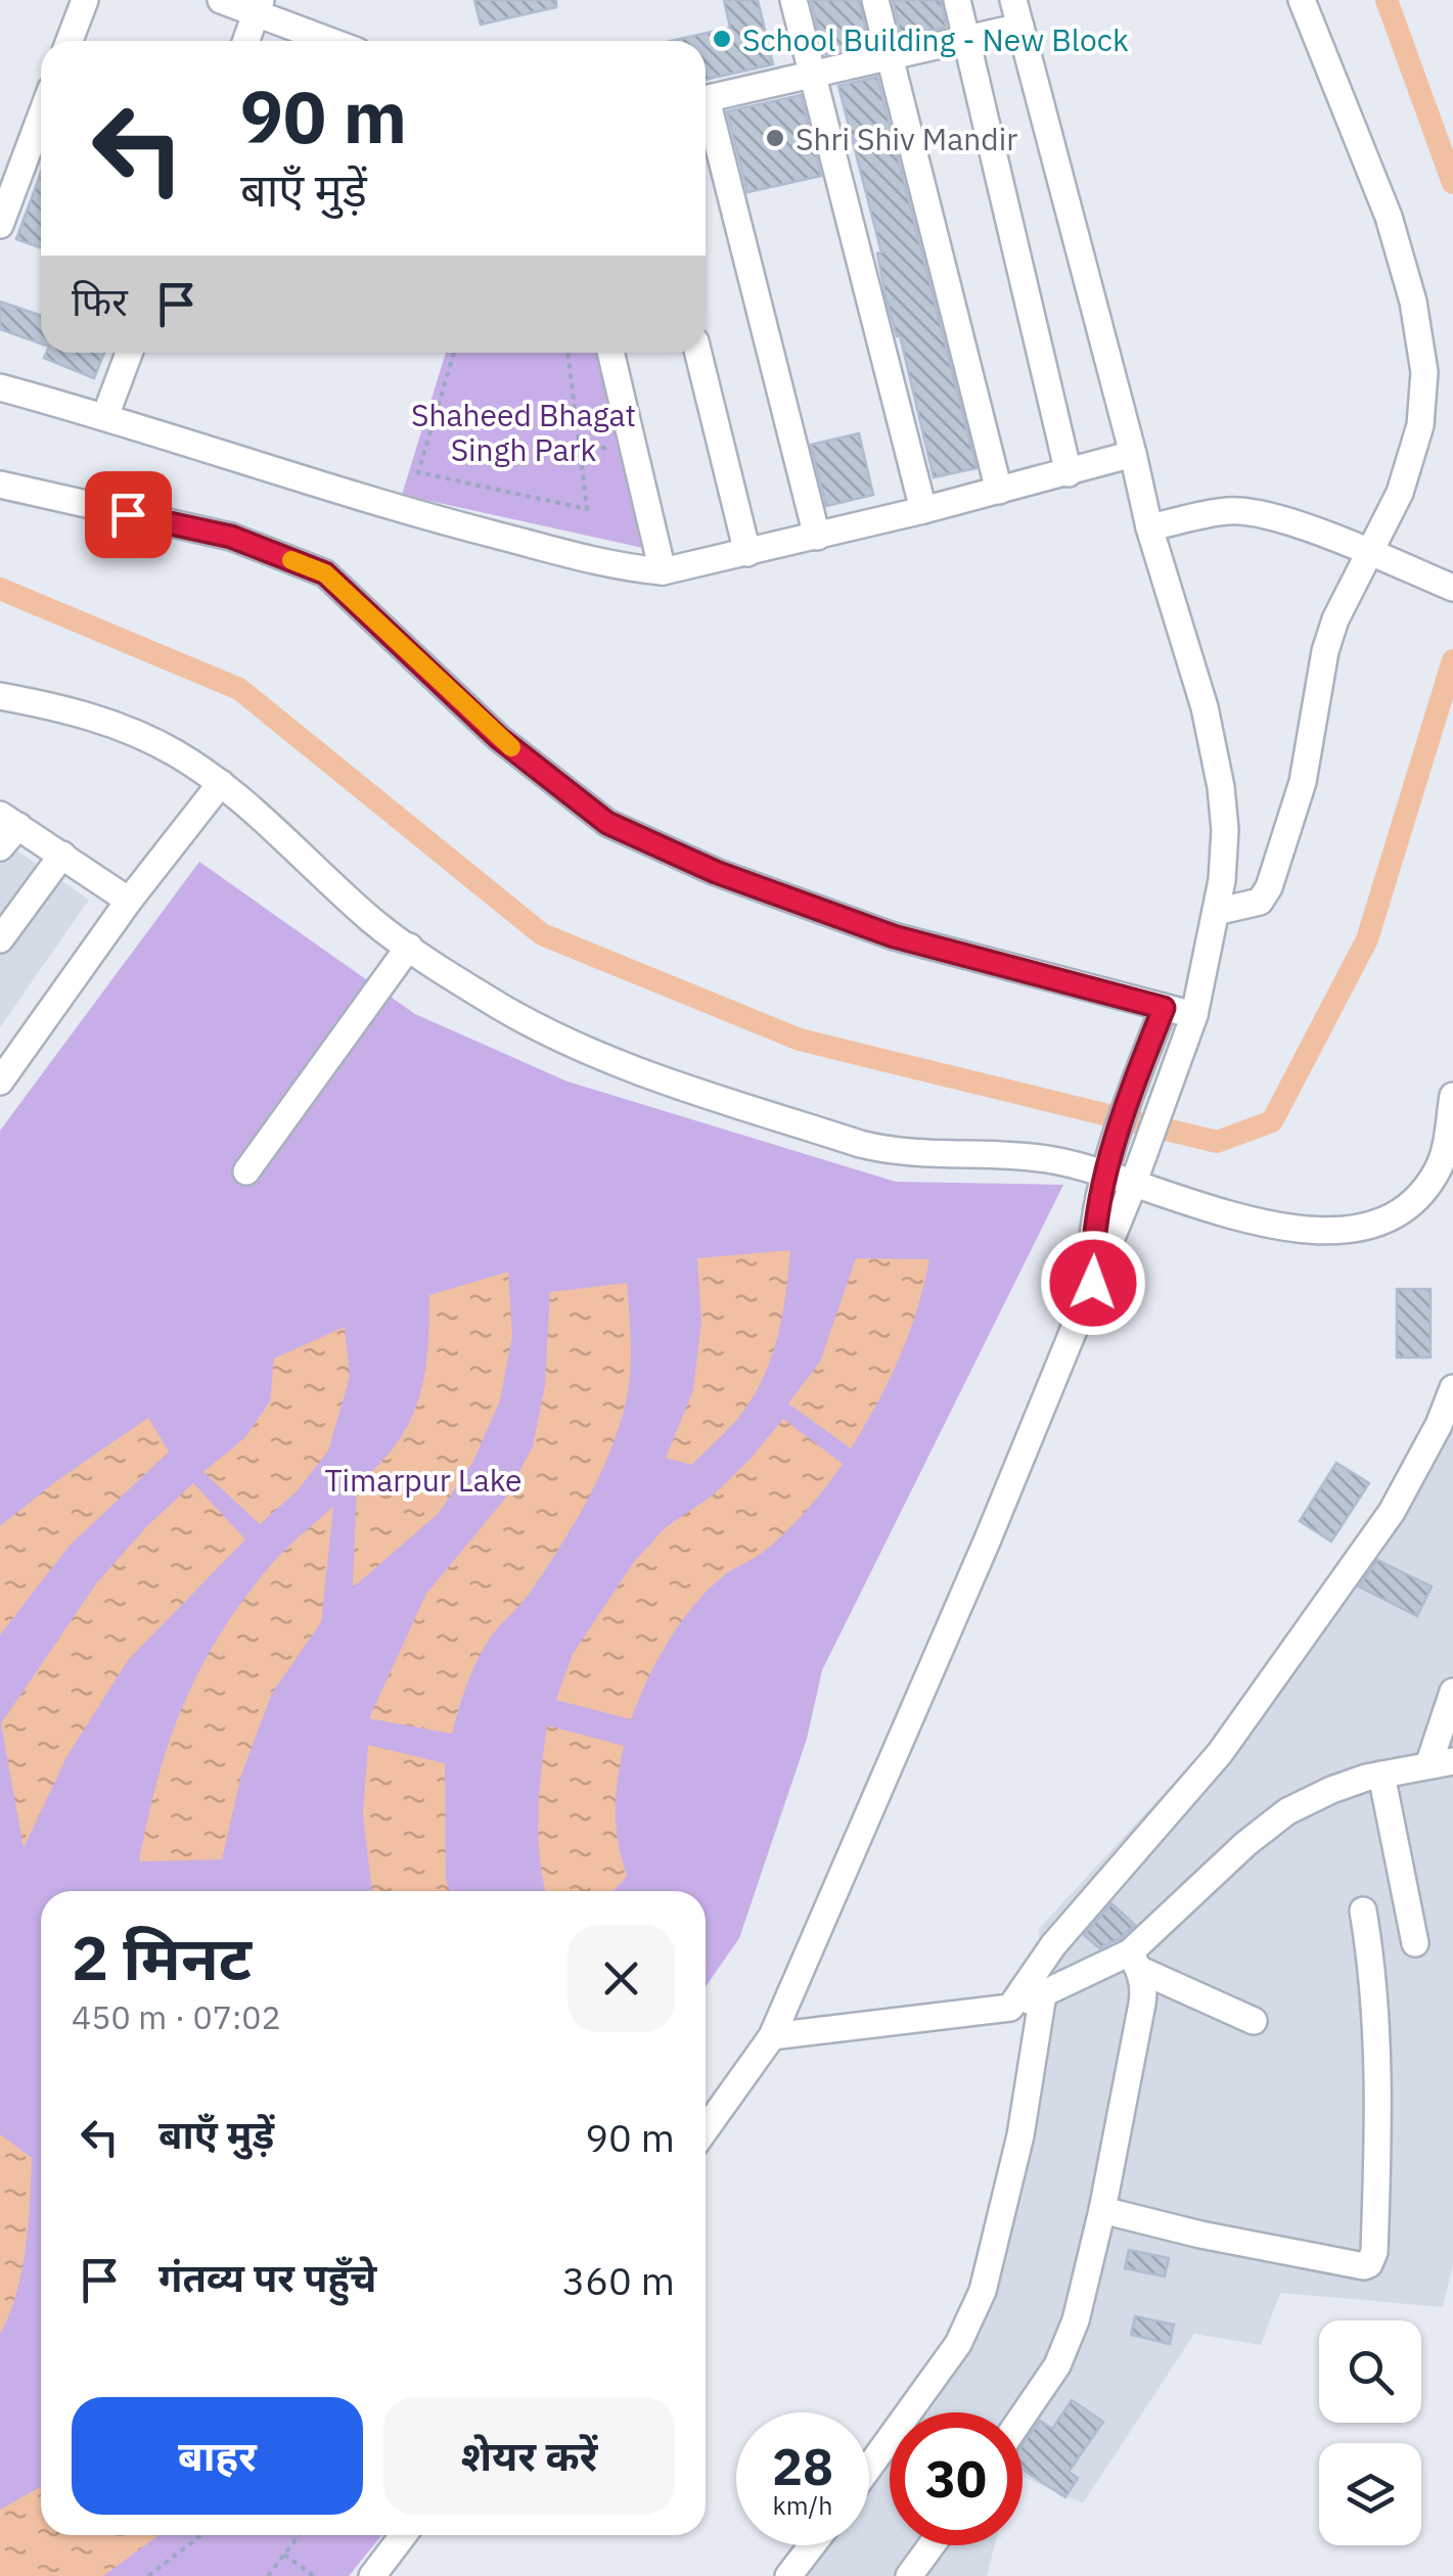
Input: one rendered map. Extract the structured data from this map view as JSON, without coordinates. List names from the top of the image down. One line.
{"parks":["Shaheed Bhagat Singh Park","Timarpur Lake"],"places":["School Building - New Block","Shri Shiv Mandir"],"page":{"turn":["90 m","बाएँ मुड़ें"],"then":"फिर","heading":["2 मिनट","450 m · 07:02"],"list":[{"name":"बाएँ मुड़ें","value":"90 m"},{"name":"गंतव्य पर पहुँचे","value":"360 m"}],"buttons":["बाहर","शेयर करें"],"speed":"28 km/h","limit":"30"}}
